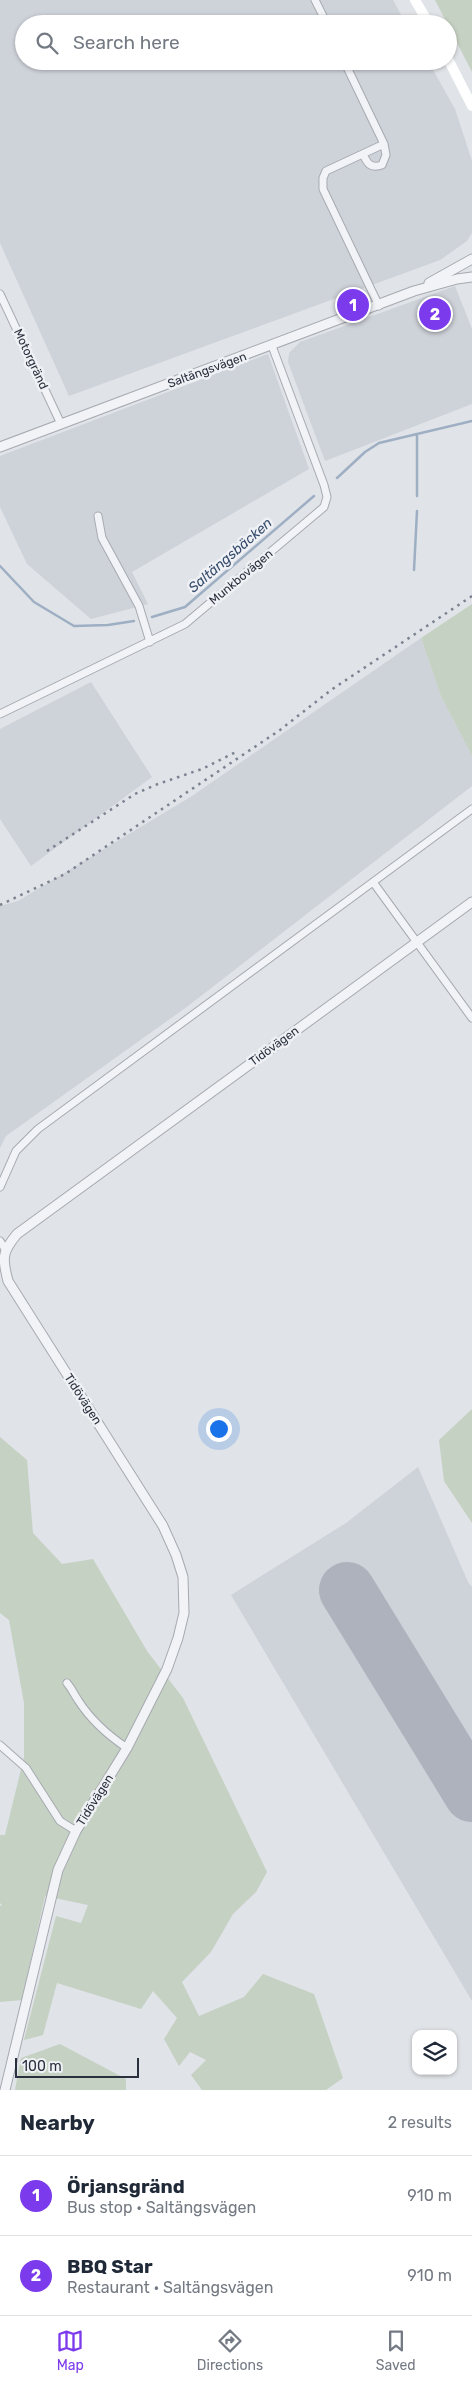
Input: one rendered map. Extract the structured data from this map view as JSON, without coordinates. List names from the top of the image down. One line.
{"streets":{"street":["Motorgränd","Saltängsvägen","Munkbovägen","Tidövägen"]},"crossings":[["Motorgränd","Saltängsvägen"],["Saltängsvägen","Munkbovägen"]],"water":["Saltängsbäcken"],"scale_bar":"100 m","page":{"search":"Search here","pins":["1","2"],"scale":"100 m","heading":["Nearby","2 results"],"list":[{"mark":"1","name":"Örjansgränd","note":"Bus stop · Saltängsvägen","value":"910 m"},{"mark":"2","name":"BBQ Star","note":"Restaurant · Saltängsvägen","value":"910 m"}],"nav":["Map","Directions","Saved"]}}
